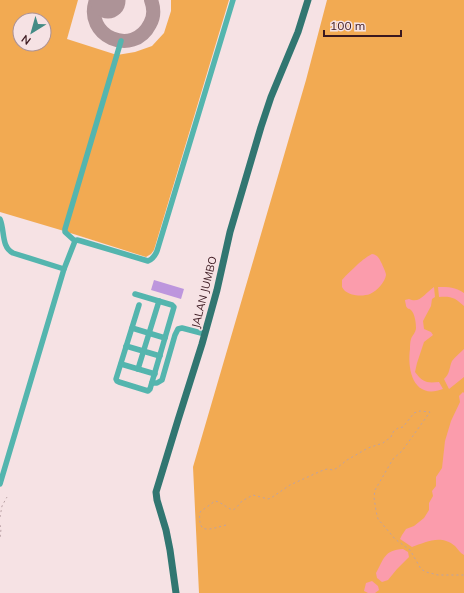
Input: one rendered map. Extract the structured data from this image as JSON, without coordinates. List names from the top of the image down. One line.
{"streets":{"main road":["JALAN JUMBO"]},"scale_bar":"100 m","north":"bottom left"}
